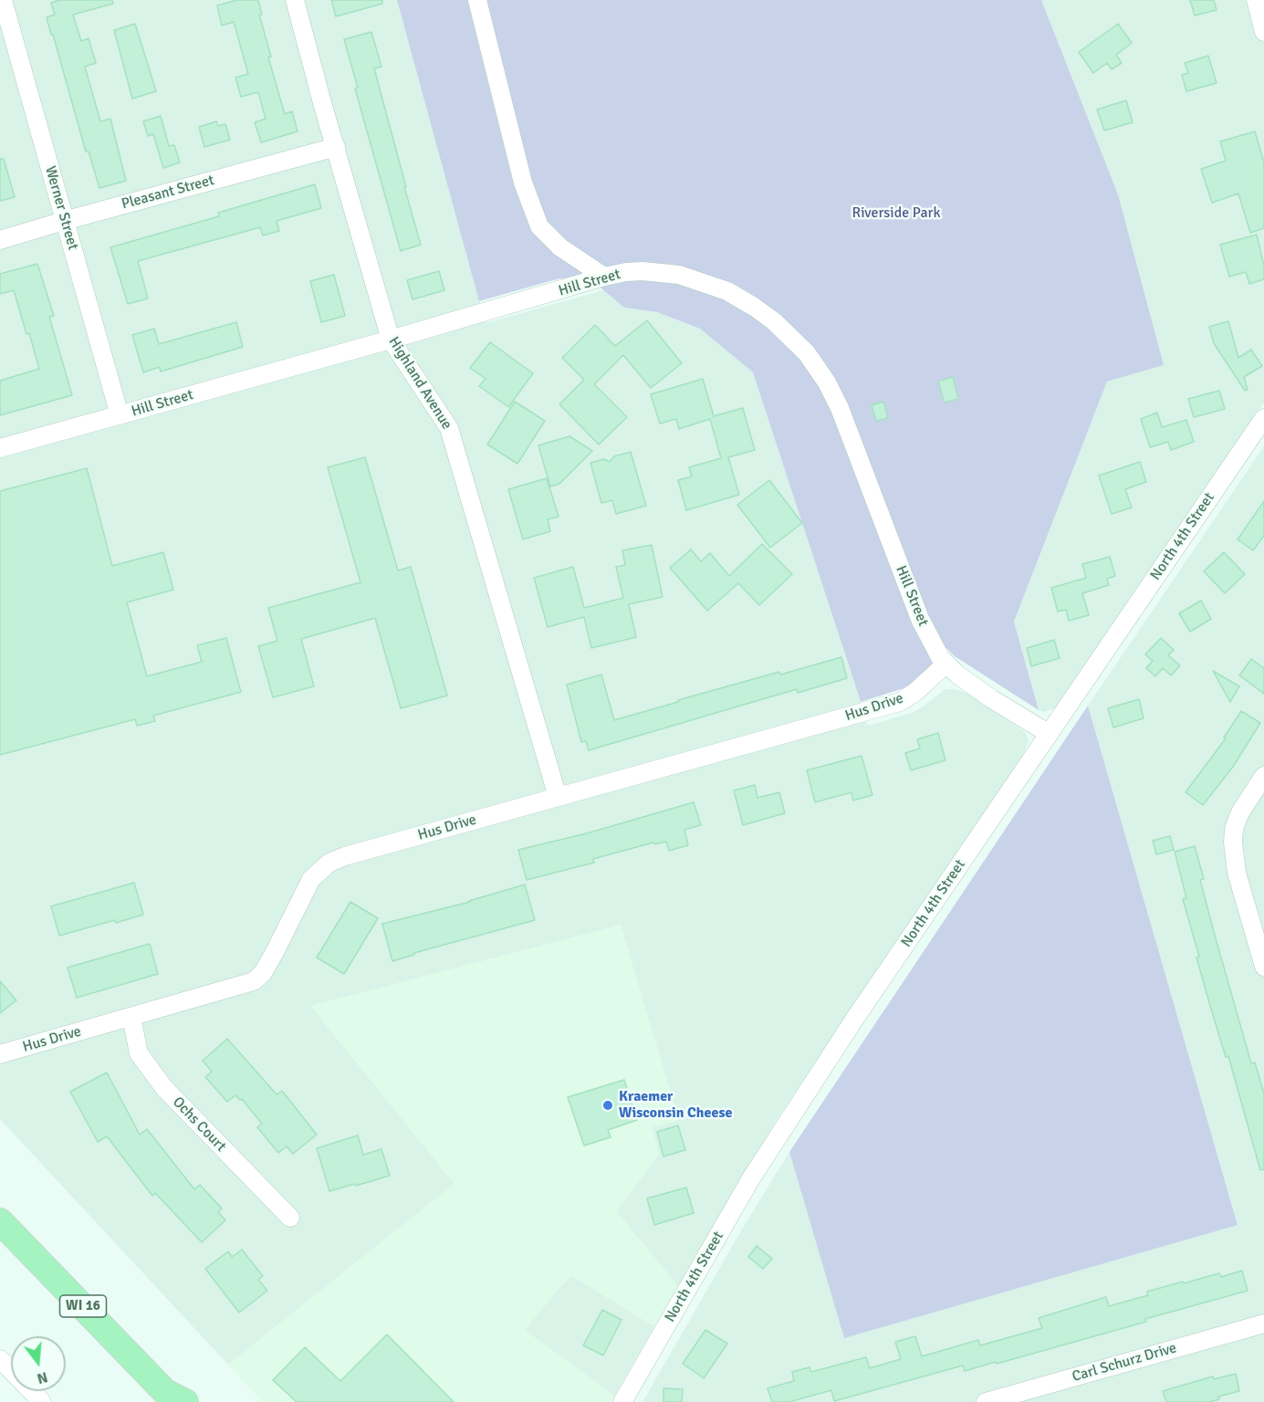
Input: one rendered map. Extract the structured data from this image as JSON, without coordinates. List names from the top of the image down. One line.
{"streets":{"highway":["WI 16"],"street":["Pleasant Street","Werner Street","Hill Street","Highland Avenue","North 4th Street","Hus Drive","Ochs Court","Carl Schurz Drive"]},"crossings":[["Pleasant Street","Werner Street"],["Pleasant Street","Highland Avenue"],["Werner Street","Hill Street"],["Hill Street","Highland Avenue"],["Hill Street","North 4th Street"],["Hill Street","Hus Drive"],["Highland Avenue","Hus Drive"],["Hus Drive","Ochs Court"]],"parks":["Riverside Park"],"places":["Kraemer Wisconsin Cheese"],"north":"bottom"}
